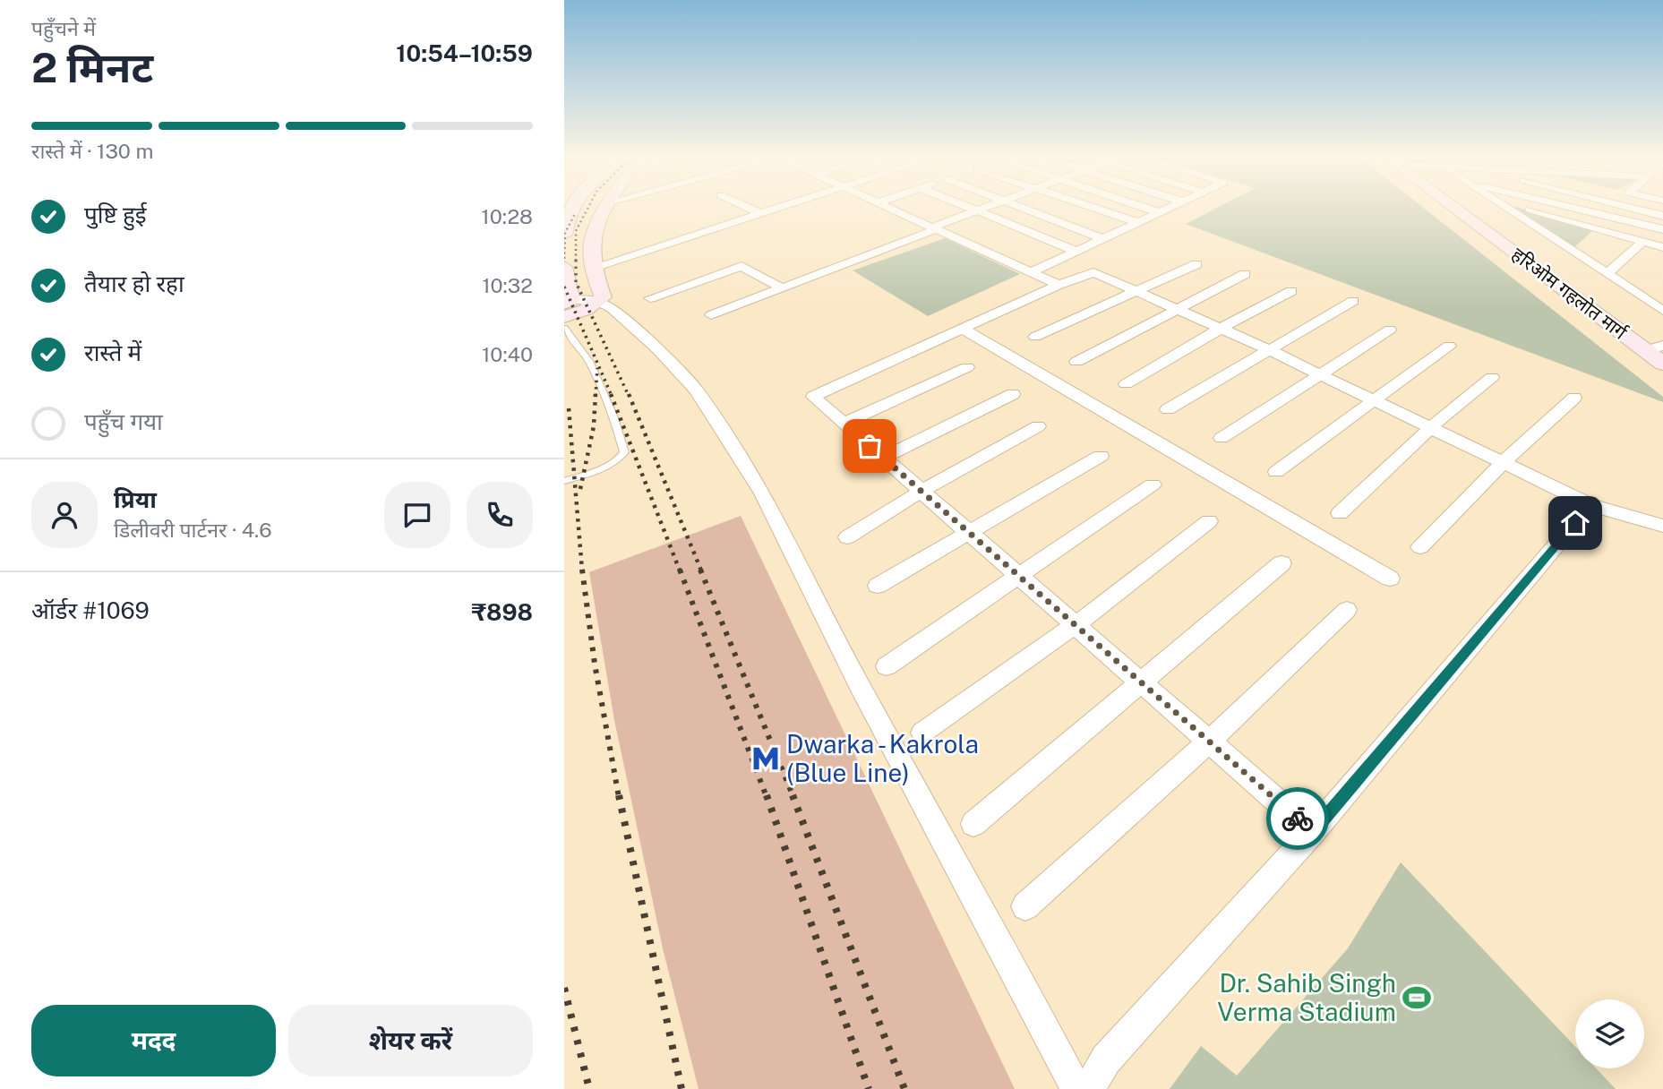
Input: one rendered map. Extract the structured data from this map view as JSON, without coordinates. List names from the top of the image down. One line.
{"streets":{"street":["हरिओम गहलोत मार्ग"]},"places":{"metro station":["Dwarka - Kakrola (Blue Line)"],"sports":["Dr. Sahib Singh Verma Stadium"]},"page":{"heading":["2 मिनट","पहुँचने में","10:54–10:59"],"panel":["प्रिया","डिलीवरी पार्टनर · 4.6","ऑर्डर #1069","₹898"],"bar":"रास्ते में · 130 m","list":[["पुष्टि हुई","10:28"],["तैयार हो रहा","10:32"],["रास्ते में","10:40"],"पहुँच गया"],"buttons":["मदद","शेयर करें"]}}
